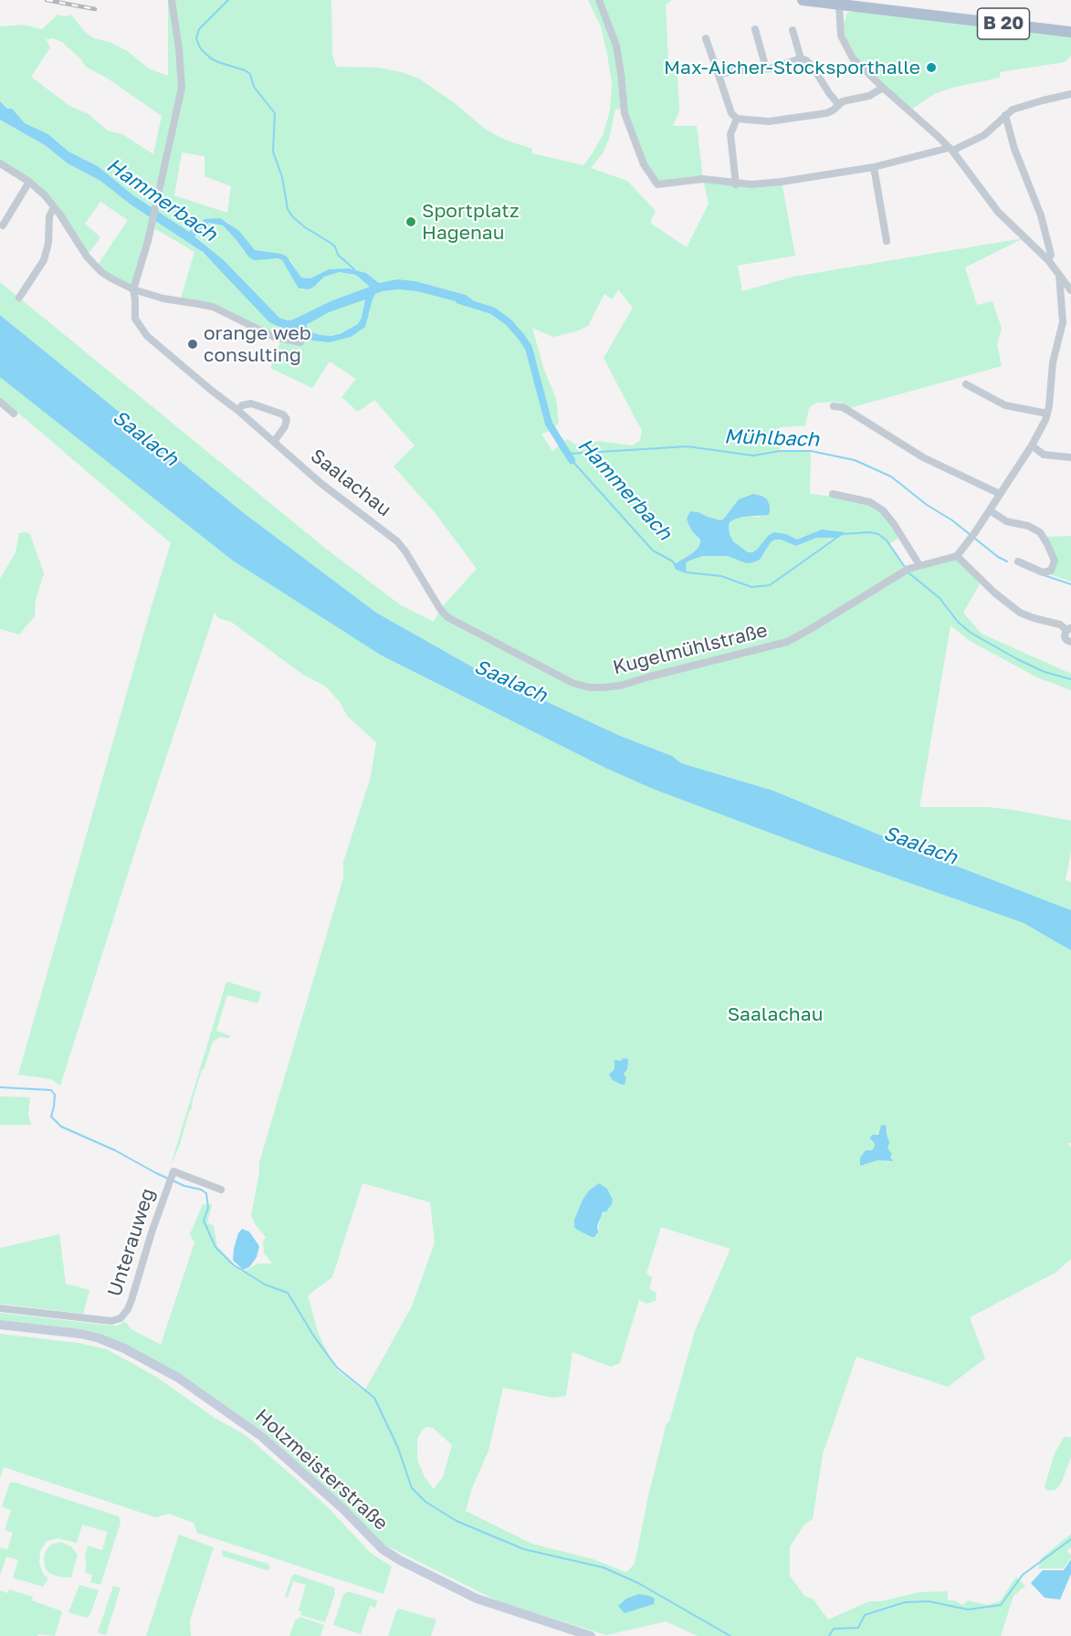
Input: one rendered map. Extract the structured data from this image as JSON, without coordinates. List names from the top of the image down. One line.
{"streets":{"main road":["B 20"],"street":["Saalachau","Kugelmühlstraße","Unterauweg","Holzmeisterstraße"]},"crossings":[["Saalachau","Kugelmühlstraße"]],"water":["Hammerbach","Saalach","Mühlbach"],"parks":["Saalachau"],"places":["Max-Aicher-Stocksporthalle","Sportplatz Hagenau","orange web consulting"]}
